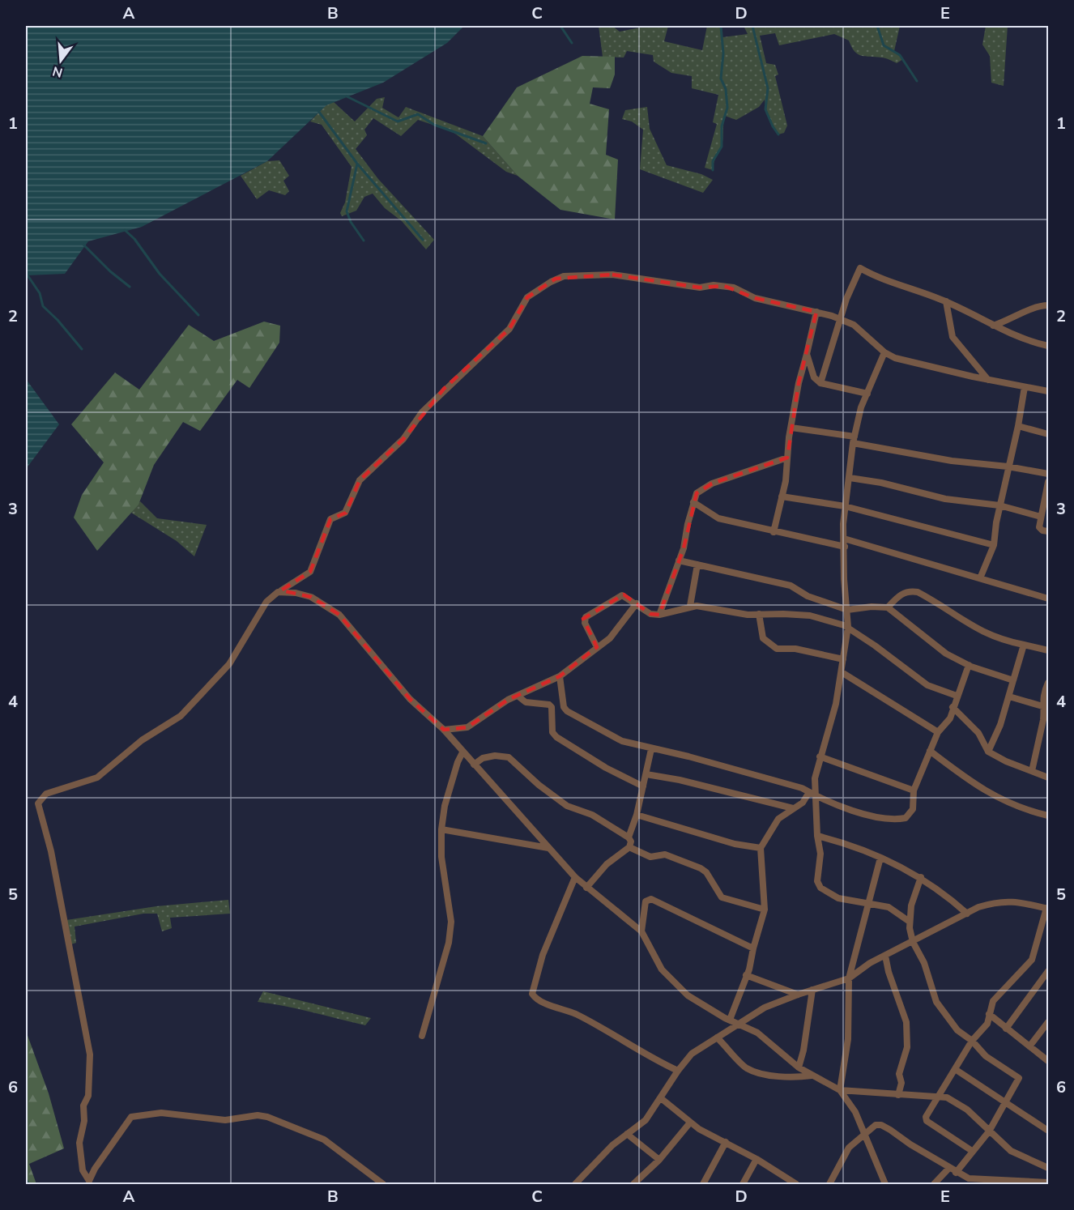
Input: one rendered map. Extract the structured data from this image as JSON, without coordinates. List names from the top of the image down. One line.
{"north":"bottom","grid":{"columns":["A","B","C","D","E"],"rows":["1","2","3","4","5","6"]}}
